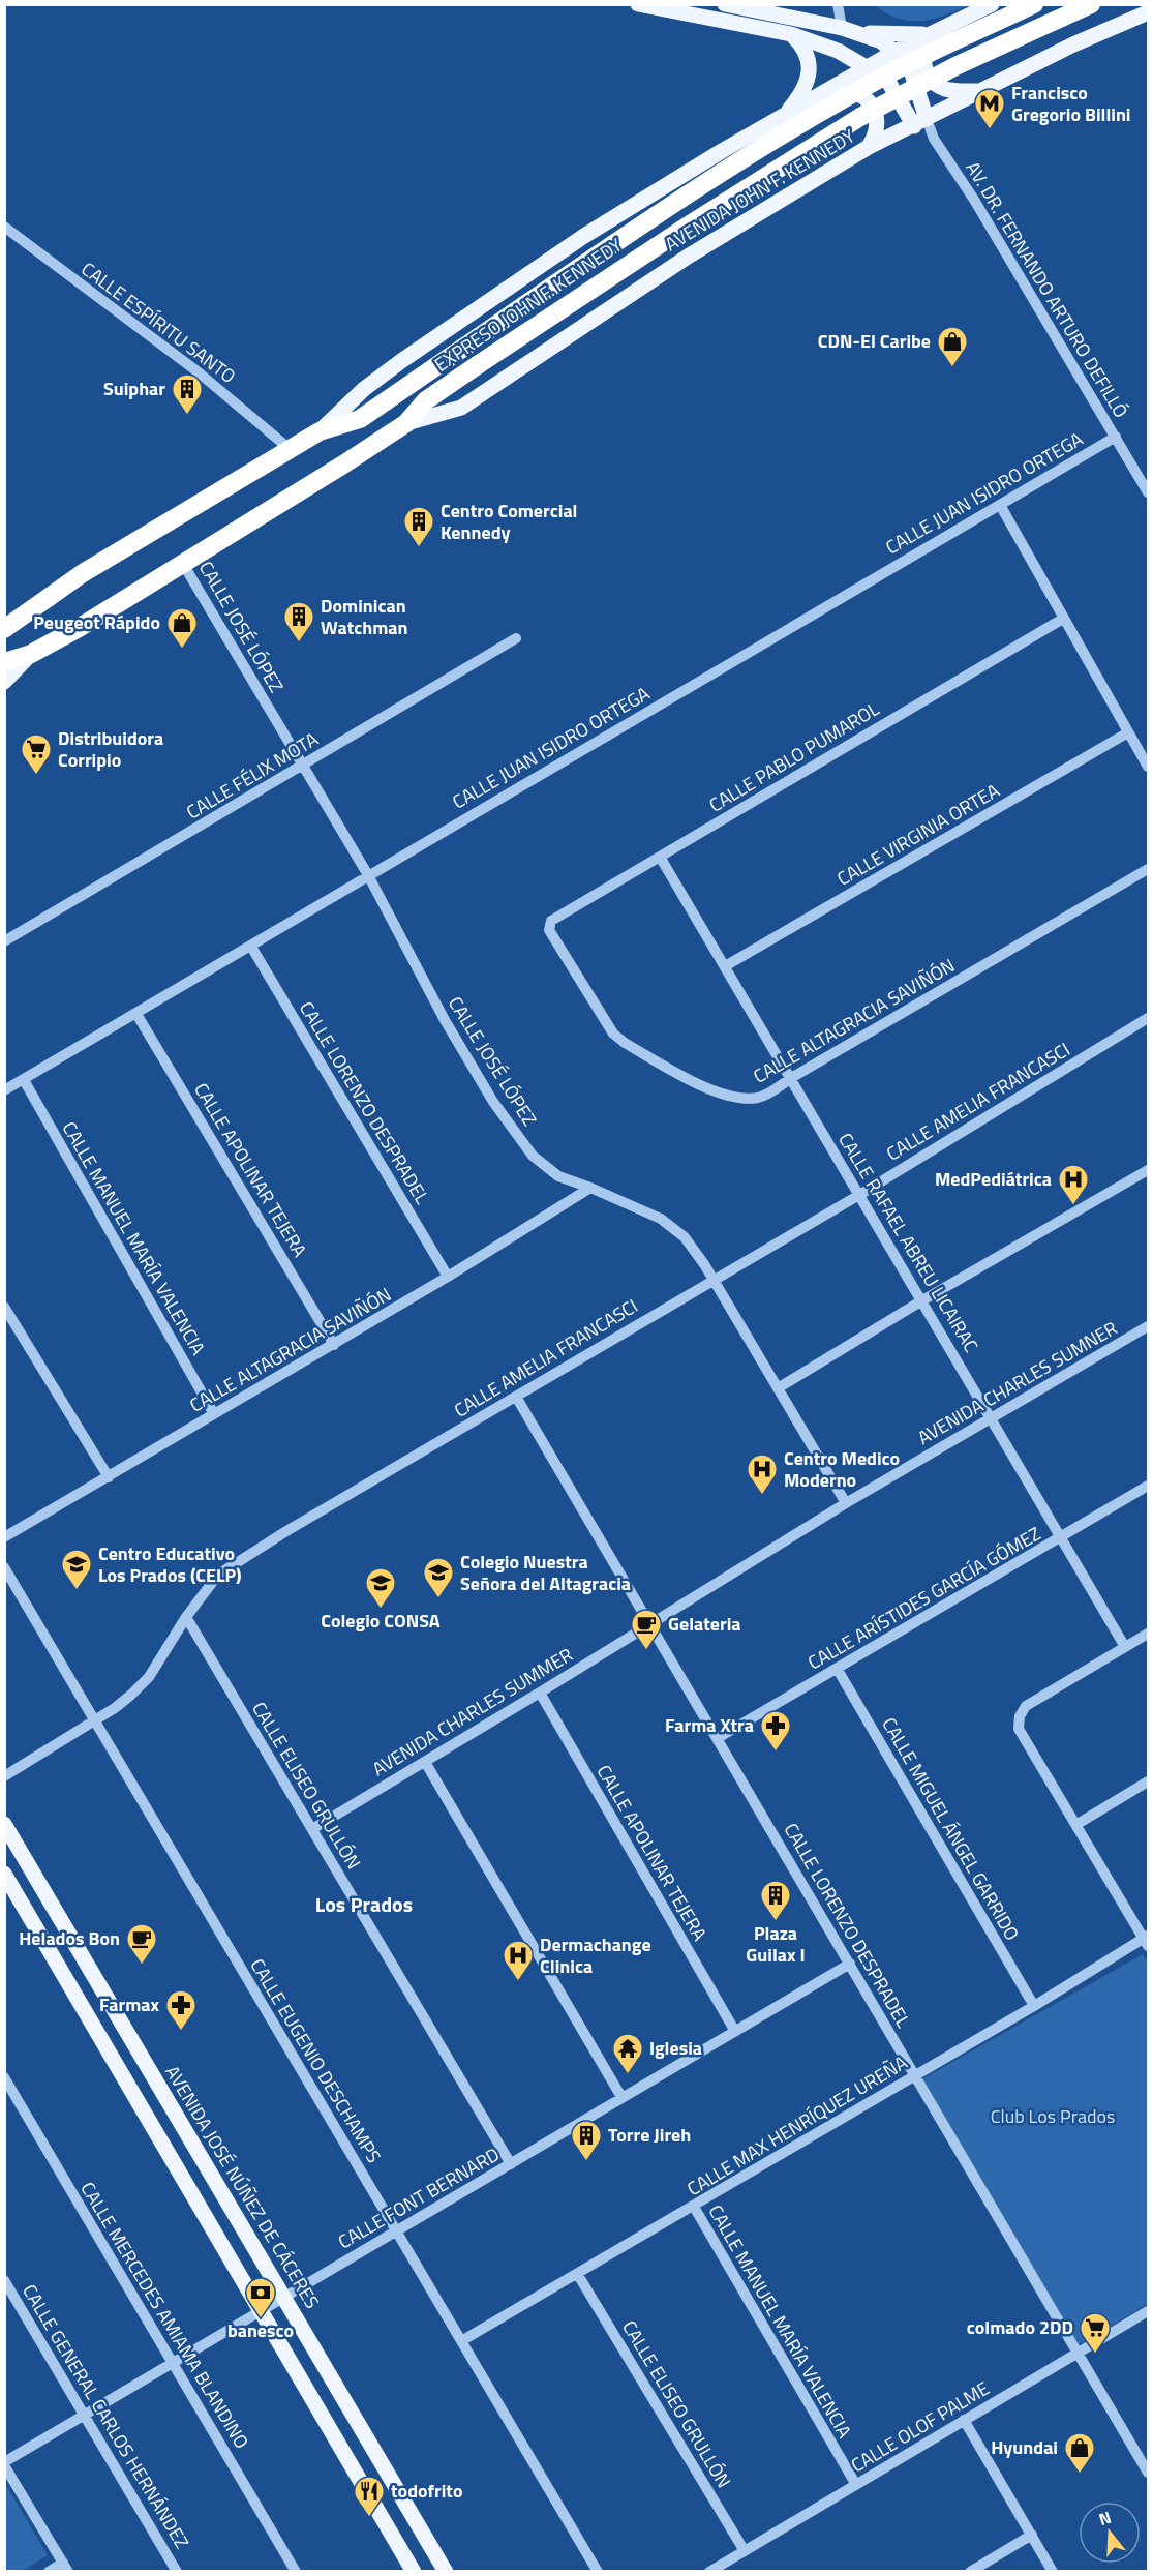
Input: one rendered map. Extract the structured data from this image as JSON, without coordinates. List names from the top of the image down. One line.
{"streets":{"highway":["EXPRESO JOHN F. KENNEDY"],"main road":["AVENIDA JOHN F. KENNEDY","AVENIDA JOSÉ NÚÑEZ DE CÁCERES"],"street":["AV. DR. FERNANDO ARTURO DEFILLÓ","CALLE ESPÍRITU SANTO","CALLE JUAN ISIDRO ORTEGA","CALLE JOSÉ LÓPEZ","CALLE PABLO PUMAROL","CALLE FÉLIX MOTA","CALLE VIRGINIA ORTEA","CALLE ALTAGRACIA SAVIÑÓN","CALLE AMELIA FRANCASCI","CALLE LORENZO DESPRADEL","CALLE APOLINAR TEJERA","CALLE MANUEL MARÍA VALENCIA","CALLE RAFAEL ABREU LICAIRAC","AVENIDA CHARLES SUMNER","CALLE ARÍSTIDES GARCÍA GÓMEZ","AVENIDA CHARLES SUMMER","CALLE ELISEO GRULLÓN","CALLE MIGUEL ÁNGEL GARRIDO","CALLE EUGENIO DESCHAMPS","CALLE MAX HENRÍQUEZ UREÑA","CALLE FONT BERNARD","CALLE MERCEDES AMIAMA BLANDINO","CALLE GENERAL CARLOS HERNÁNDEZ","CALLE OLOF PALME"]},"crossings":[["AVENIDA JOHN F. KENNEDY","AV. DR. FERNANDO ARTURO DEFILLÓ"],["AVENIDA JOHN F. KENNEDY","EXPRESO JOHN F. KENNEDY"],["AV. DR. FERNANDO ARTURO DEFILLÓ","CALLE JUAN ISIDRO ORTEGA"],["EXPRESO JOHN F. KENNEDY","CALLE ESPÍRITU SANTO"],["EXPRESO JOHN F. KENNEDY","CALLE JOSÉ LÓPEZ"],["CALLE JUAN ISIDRO ORTEGA","CALLE JOSÉ LÓPEZ"],["CALLE JUAN ISIDRO ORTEGA","CALLE LORENZO DESPRADEL"],["CALLE JUAN ISIDRO ORTEGA","CALLE APOLINAR TEJERA"],["CALLE JUAN ISIDRO ORTEGA","CALLE MANUEL MARÍA VALENCIA"],["CALLE JOSÉ LÓPEZ","CALLE FÉLIX MOTA"],["CALLE JOSÉ LÓPEZ","CALLE ALTAGRACIA SAVIÑÓN"],["CALLE JOSÉ LÓPEZ","CALLE AMELIA FRANCASCI"],["CALLE JOSÉ LÓPEZ","AVENIDA CHARLES SUMNER"],["CALLE PABLO PUMAROL","CALLE ALTAGRACIA SAVIÑÓN"],["CALLE PABLO PUMAROL","CALLE RAFAEL ABREU LICAIRAC"],["CALLE VIRGINIA ORTEA","CALLE RAFAEL ABREU LICAIRAC"],["CALLE ALTAGRACIA SAVIÑÓN","CALLE LORENZO DESPRADEL"],["CALLE ALTAGRACIA SAVIÑÓN","CALLE APOLINAR TEJERA"],["CALLE ALTAGRACIA SAVIÑÓN","CALLE MANUEL MARÍA VALENCIA"],["CALLE ALTAGRACIA SAVIÑÓN","CALLE RAFAEL ABREU LICAIRAC"],["CALLE AMELIA FRANCASCI","CALLE LORENZO DESPRADEL"],["CALLE AMELIA FRANCASCI","CALLE RAFAEL ABREU LICAIRAC"],["CALLE AMELIA FRANCASCI","CALLE ELISEO GRULLÓN"],["CALLE AMELIA FRANCASCI","CALLE EUGENIO DESCHAMPS"],["CALLE LORENZO DESPRADEL","AVENIDA CHARLES SUMNER"],["CALLE LORENZO DESPRADEL","CALLE ARÍSTIDES GARCÍA GÓMEZ"],["CALLE LORENZO DESPRADEL","AVENIDA CHARLES SUMMER"],["CALLE LORENZO DESPRADEL","CALLE MAX HENRÍQUEZ UREÑA"],["CALLE LORENZO DESPRADEL","CALLE FONT BERNARD"],["CALLE LORENZO DESPRADEL","CALLE OLOF PALME"],["CALLE APOLINAR TEJERA","AVENIDA CHARLES SUMMER"],["CALLE APOLINAR TEJERA","CALLE FONT BERNARD"],["CALLE MANUEL MARÍA VALENCIA","CALLE MAX HENRÍQUEZ UREÑA"],["CALLE MANUEL MARÍA VALENCIA","CALLE OLOF PALME"],["CALLE RAFAEL ABREU LICAIRAC","AVENIDA CHARLES SUMNER"],["CALLE RAFAEL ABREU LICAIRAC","CALLE ARÍSTIDES GARCÍA GÓMEZ"],["AVENIDA CHARLES SUMNER","AVENIDA CHARLES SUMMER"],["CALLE ARÍSTIDES GARCÍA GÓMEZ","CALLE MIGUEL ÁNGEL GARRIDO"],["AVENIDA CHARLES SUMMER","CALLE ELISEO GRULLÓN"],["CALLE ELISEO GRULLÓN","CALLE MAX HENRÍQUEZ UREÑA"],["CALLE ELISEO GRULLÓN","CALLE FONT BERNARD"],["CALLE ELISEO GRULLÓN","CALLE OLOF PALME"],["CALLE MIGUEL ÁNGEL GARRIDO","CALLE MAX HENRÍQUEZ UREÑA"],["CALLE EUGENIO DESCHAMPS","CALLE MAX HENRÍQUEZ UREÑA"],["CALLE EUGENIO DESCHAMPS","CALLE FONT BERNARD"],["AVENIDA JOSÉ NÚÑEZ DE CÁCERES","CALLE FONT BERNARD"],["CALLE FONT BERNARD","CALLE MERCEDES AMIAMA BLANDINO"],["CALLE FONT BERNARD","CALLE GENERAL CARLOS HERNÁNDEZ"]],"districts":["Los Prados"],"parks":["Club Los Prados"],"places":{"metro station":["Francisco Gregorio Billini"],"shop":["CDN-El Caribe","Peugeot Rápido","Hyundai"],"building":["Suiphar","Centro Comercial Kennedy","Dominican Watchman","Plaza Guilax I","Torre Jireh"],"supermarket":["Distribuidora Corripio","colmado 2DD"],"hospital":["MedPediátrica","Centro Medico Moderno","Dermachange Clinica"],"school or university":["Centro Educativo Los Prados (CELP)","Colegio Nuestra Señora del Altagracia","Colegio CONSA"],"cafe":["Gelateria","Helados Bon"],"pharmacy":["Farma Xtra","Farmax"],"temple":["Iglesia"],"bank":["banesco"],"restaurant":["todofrito"]},"north":"top"}
